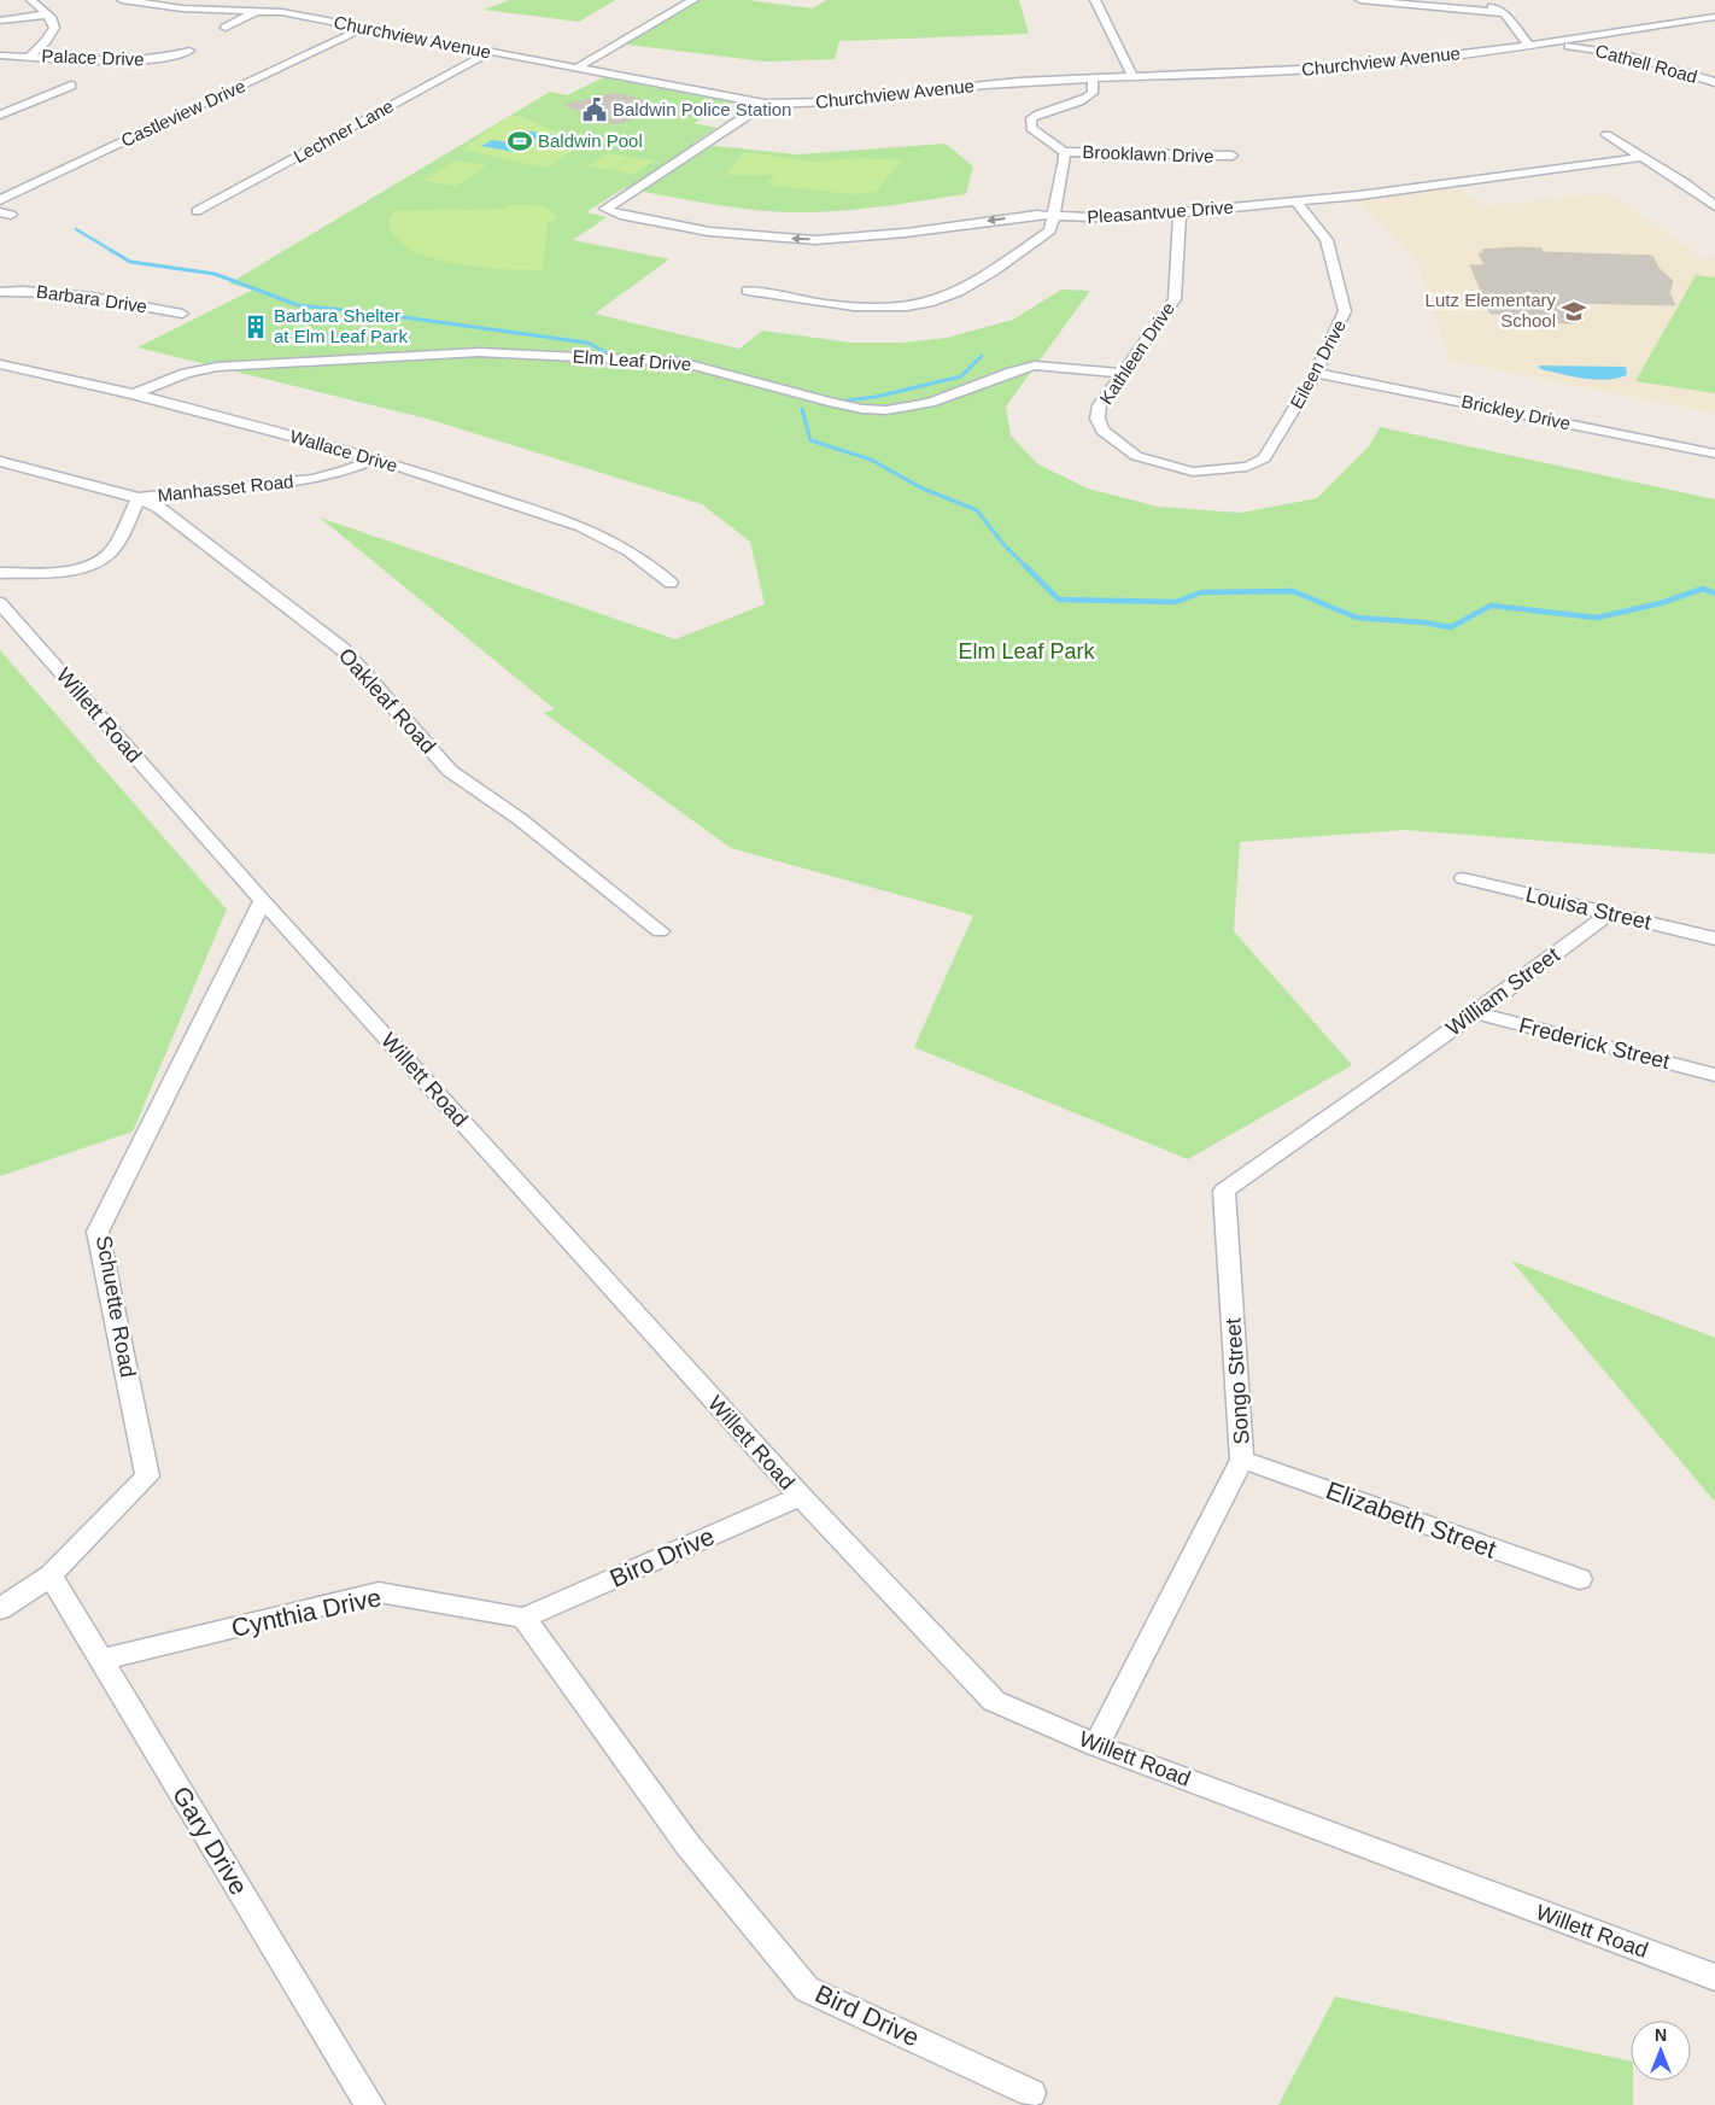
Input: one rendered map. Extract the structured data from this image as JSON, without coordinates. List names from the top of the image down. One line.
{"streets":{"street":["Churchview Avenue","Palace Drive","Cathell Road","Castleview Drive","Lechner Lane","Brooklawn Drive","Pleasantvue Drive","Barbara Drive","Kathleen Drive","Elm Leaf Drive","Eileen Drive","Brickley Drive","Wallace Drive","Manhasset Road","Oakleaf Road","Willett Road","Louisa Street","William Street","Frederick Street","Schuette Road","Songo Street","Elizabeth Street","Biro Drive","Cynthia Drive","Gary Drive","Bird Drive"]},"crossings":[["Churchview Avenue","Cathell Road"],["Churchview Avenue","Castleview Drive"],["Churchview Avenue","Lechner Lane"],["Churchview Avenue","Pleasantvue Drive"],["Pleasantvue Drive","Kathleen Drive"],["Pleasantvue Drive","Eileen Drive"],["Kathleen Drive","Elm Leaf Drive"],["Kathleen Drive","Eileen Drive"],["Elm Leaf Drive","Wallace Drive"],["Eileen Drive","Brickley Drive"],["Wallace Drive","Manhasset Road"],["Manhasset Road","Oakleaf Road"],["Willett Road","Schuette Road"],["Willett Road","Songo Street"],["Willett Road","Biro Drive"],["Louisa Street","William Street"],["William Street","Frederick Street"],["William Street","Songo Street"],["Schuette Road","Gary Drive"],["Songo Street","Elizabeth Street"],["Biro Drive","Cynthia Drive"],["Biro Drive","Bird Drive"],["Cynthia Drive","Gary Drive"],["Cynthia Drive","Bird Drive"]],"parks":["Elm Leaf Park"],"places":{"public building":["Baldwin Police Station"],"sports":["Baldwin Pool"],"school or university":["Lutz Elementary School"],"building":["Barbara Shelter at Elm Leaf Park"]},"north":"top"}
